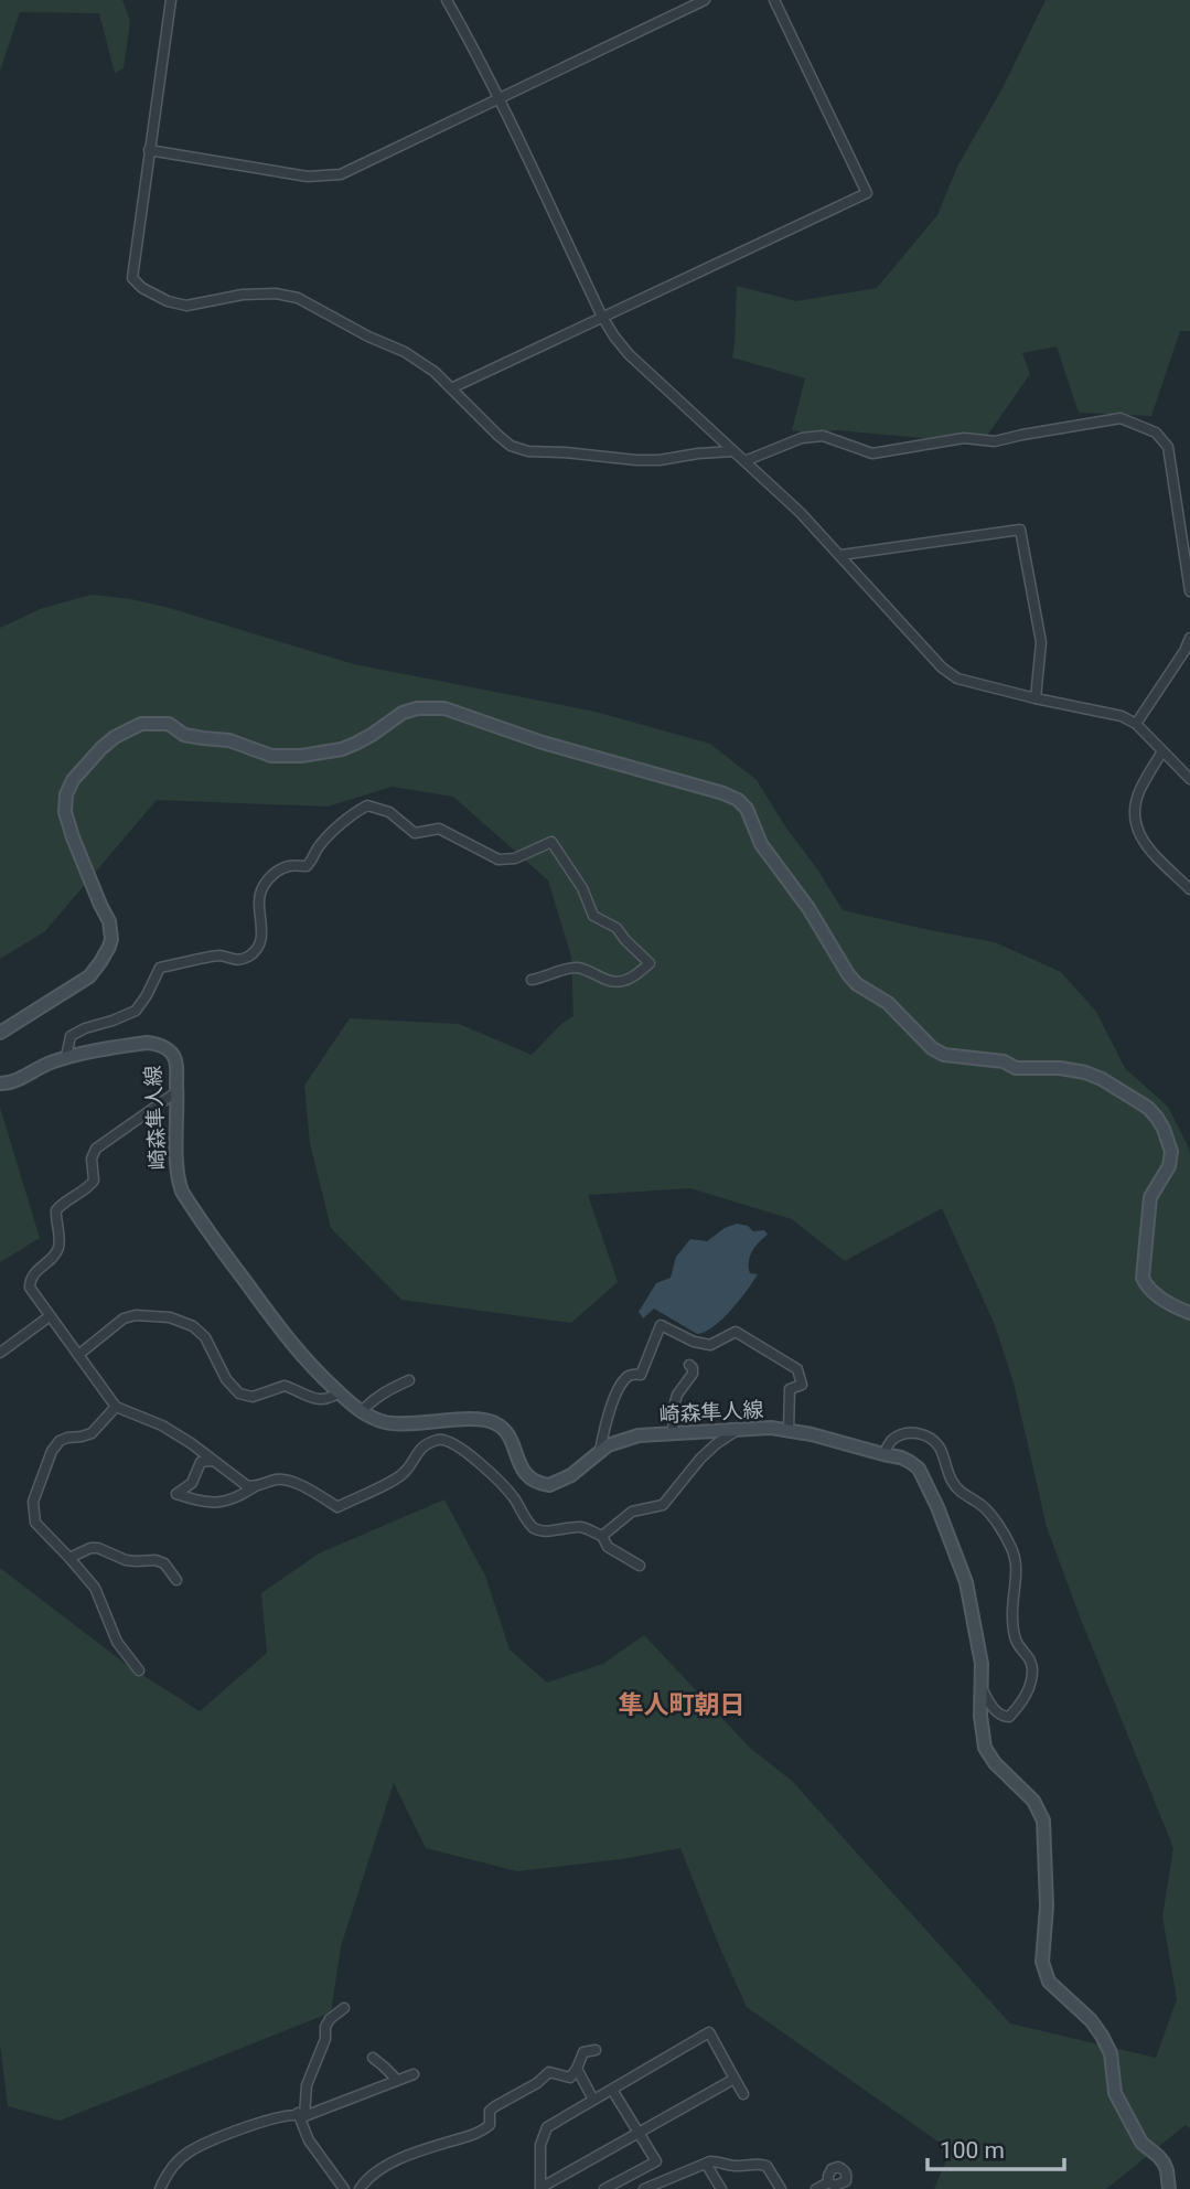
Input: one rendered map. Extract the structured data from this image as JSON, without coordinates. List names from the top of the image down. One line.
{"streets":{"main road":["崎森隼人線"]},"districts":["隼人町朝日"],"scale_bar":"100 m"}
